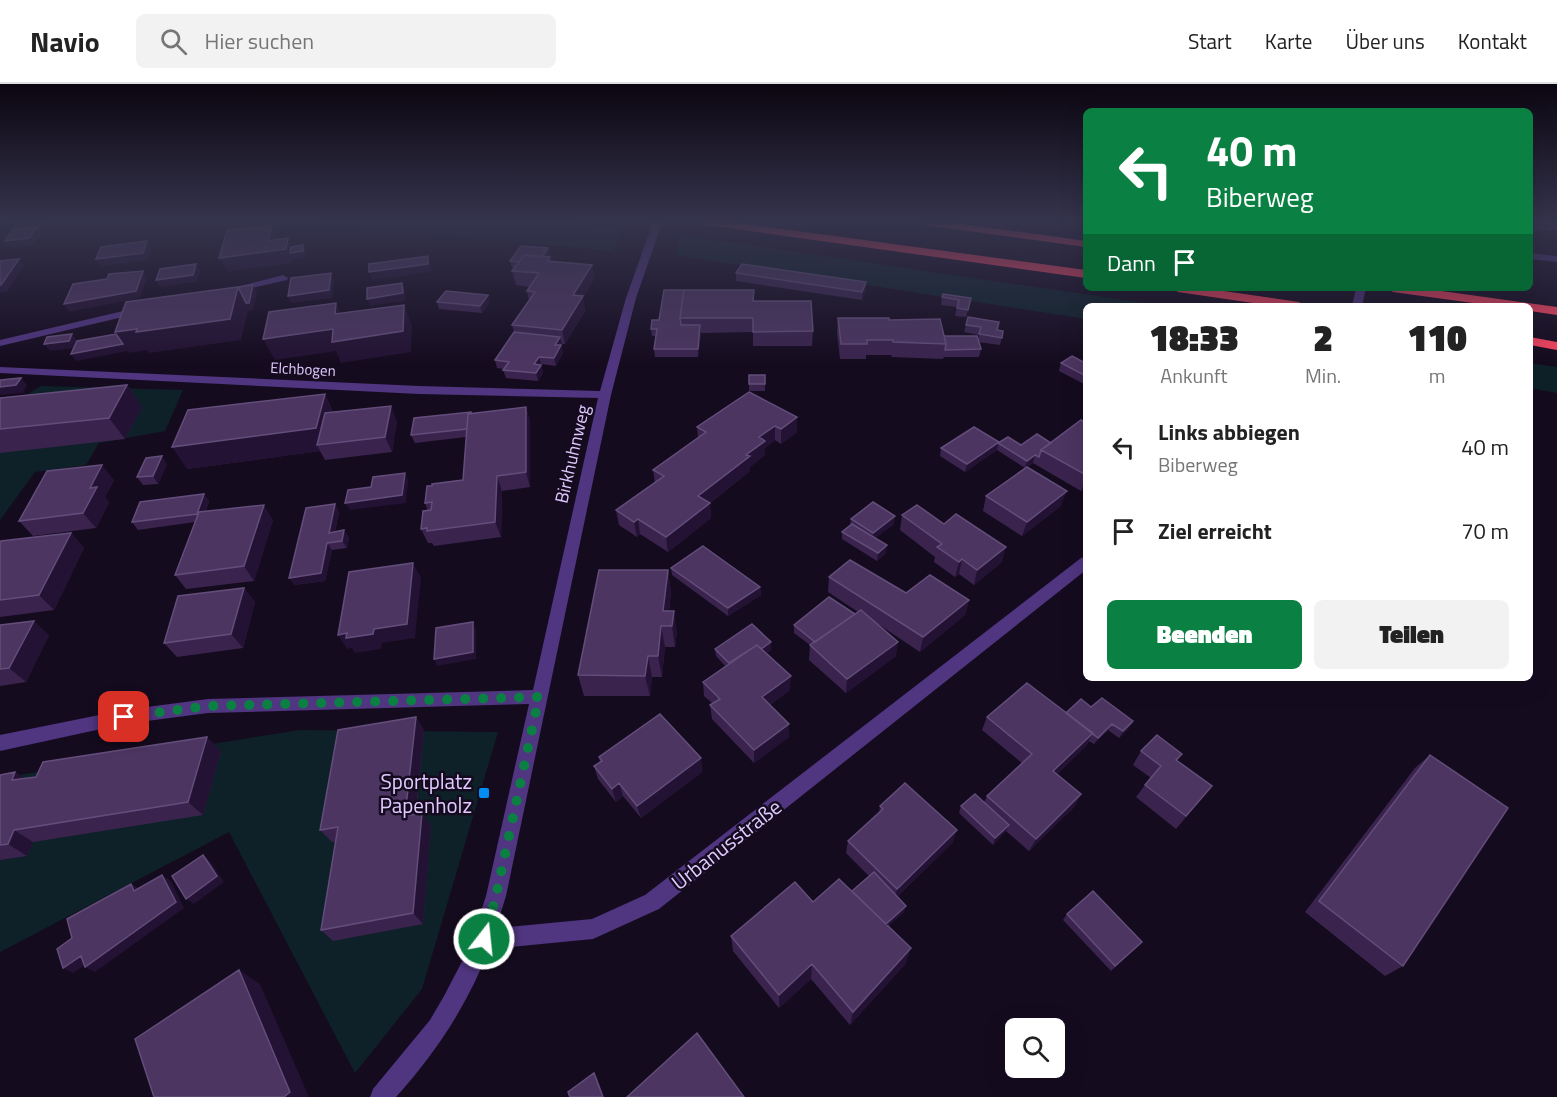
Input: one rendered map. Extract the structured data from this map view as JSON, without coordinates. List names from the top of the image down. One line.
{"streets":{"street":["Elchbogen","Birkhuhnweg","Urbanusstraße"]},"crossings":[["Elchbogen","Birkhuhnweg"],["Birkhuhnweg","Urbanusstraße"]],"places":{"transit":["Sportplatz Papenholz"]},"page":{"header":"Navio","search":"Hier suchen","nav":["Start","Karte","Über uns","Kontakt"],"turn":["40 m","Biberweg"],"then":"Dann","eta":["18:33","Ankunft","2","Min.","110","m"],"list":[{"name":"Links abbiegen","note":"Biberweg","value":"40 m"},{"name":"Ziel erreicht","value":"70 m"}],"buttons":["Beenden","Teilen"]}}
